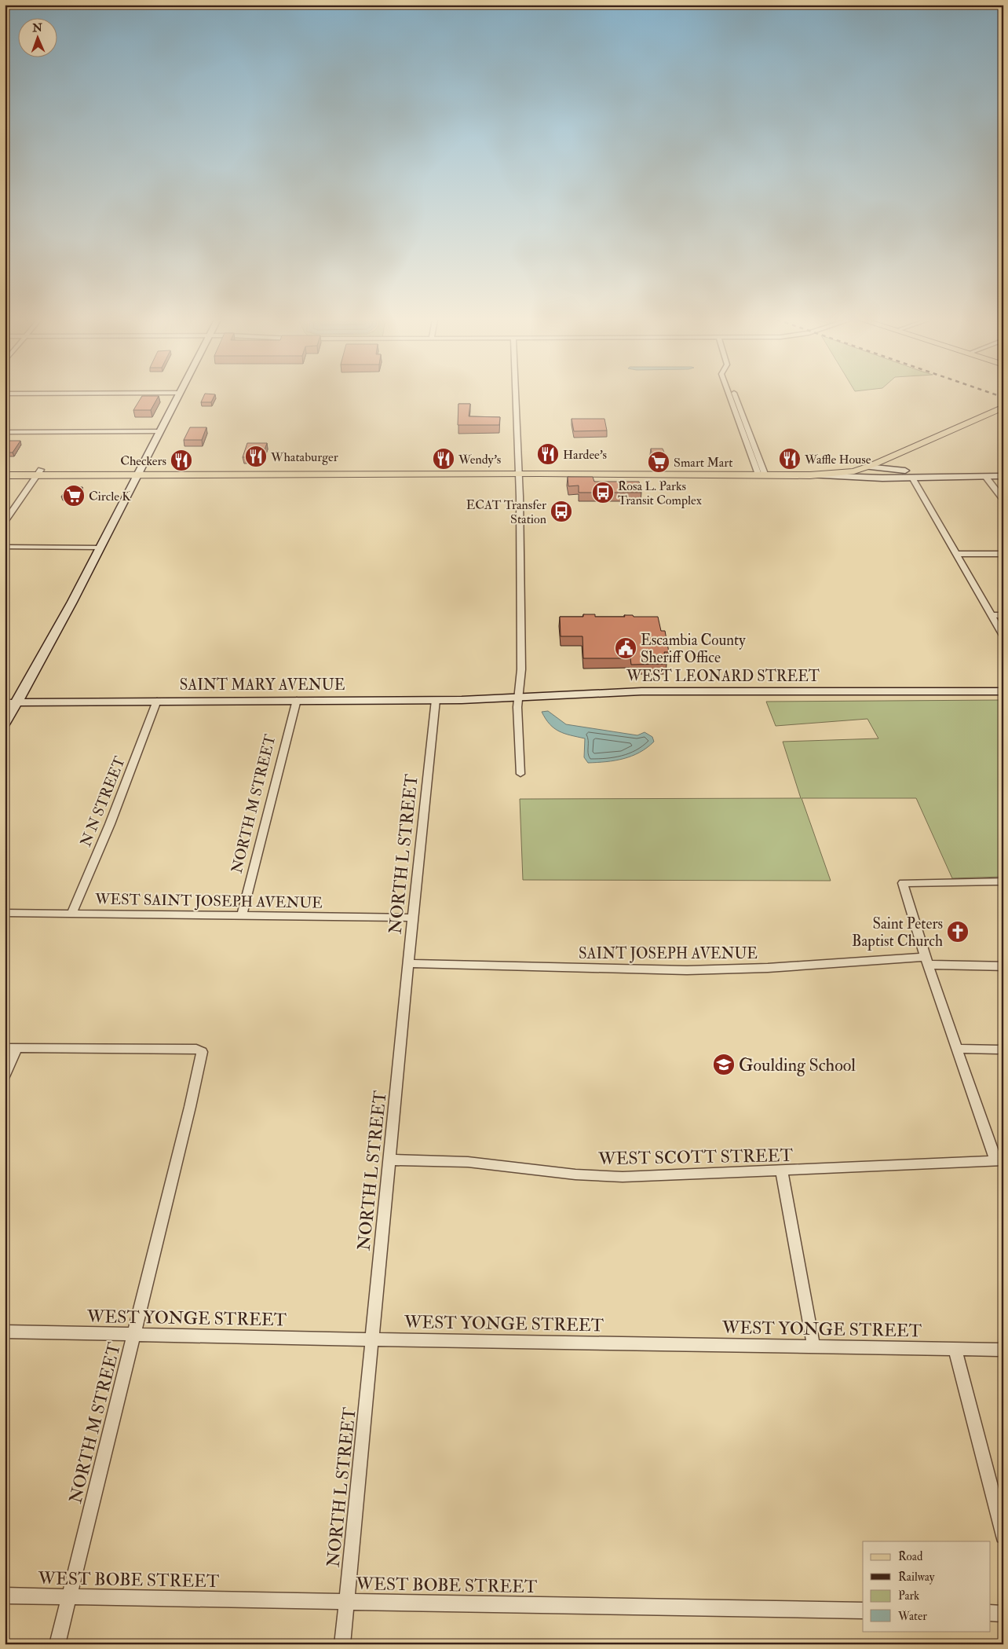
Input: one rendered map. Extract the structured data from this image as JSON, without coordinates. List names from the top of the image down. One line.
{"streets":{"main road":["WEST LEONARD STREET","SAINT MARY AVENUE"],"street":["N N STREET","NORTH M STREET","NORTH L STREET","WEST SAINT JOSEPH AVENUE","SAINT JOSEPH AVENUE","WEST SCOTT STREET","WEST YONGE STREET","WEST BOBE STREET"]},"crossings":[["WEST LEONARD STREET","SAINT MARY AVENUE"],["SAINT MARY AVENUE","N N STREET"],["SAINT MARY AVENUE","NORTH M STREET"],["SAINT MARY AVENUE","NORTH L STREET"],["N N STREET","WEST SAINT JOSEPH AVENUE"],["NORTH M STREET","WEST SAINT JOSEPH AVENUE"],["NORTH M STREET","WEST YONGE STREET"],["NORTH M STREET","WEST BOBE STREET"],["NORTH L STREET","WEST SAINT JOSEPH AVENUE"],["NORTH L STREET","SAINT JOSEPH AVENUE"],["NORTH L STREET","WEST SCOTT STREET"],["NORTH L STREET","WEST YONGE STREET"],["NORTH L STREET","WEST BOBE STREET"]],"places":{"restaurant":["Hardee's","Whataburger","Wendy's","Waffle House","Checkers"],"supermarket":["Smart Mart","Circle K"],"bus stop":["Rosa L. Parks Transit Complex","ECAT Transfer Station"],"public building":["Escambia County Sheriff Office"],"church":["Saint Peters Baptist Church"],"school or university":["Goulding School"]},"legend":["Road","Railway","Park","Water"],"north":"top"}
